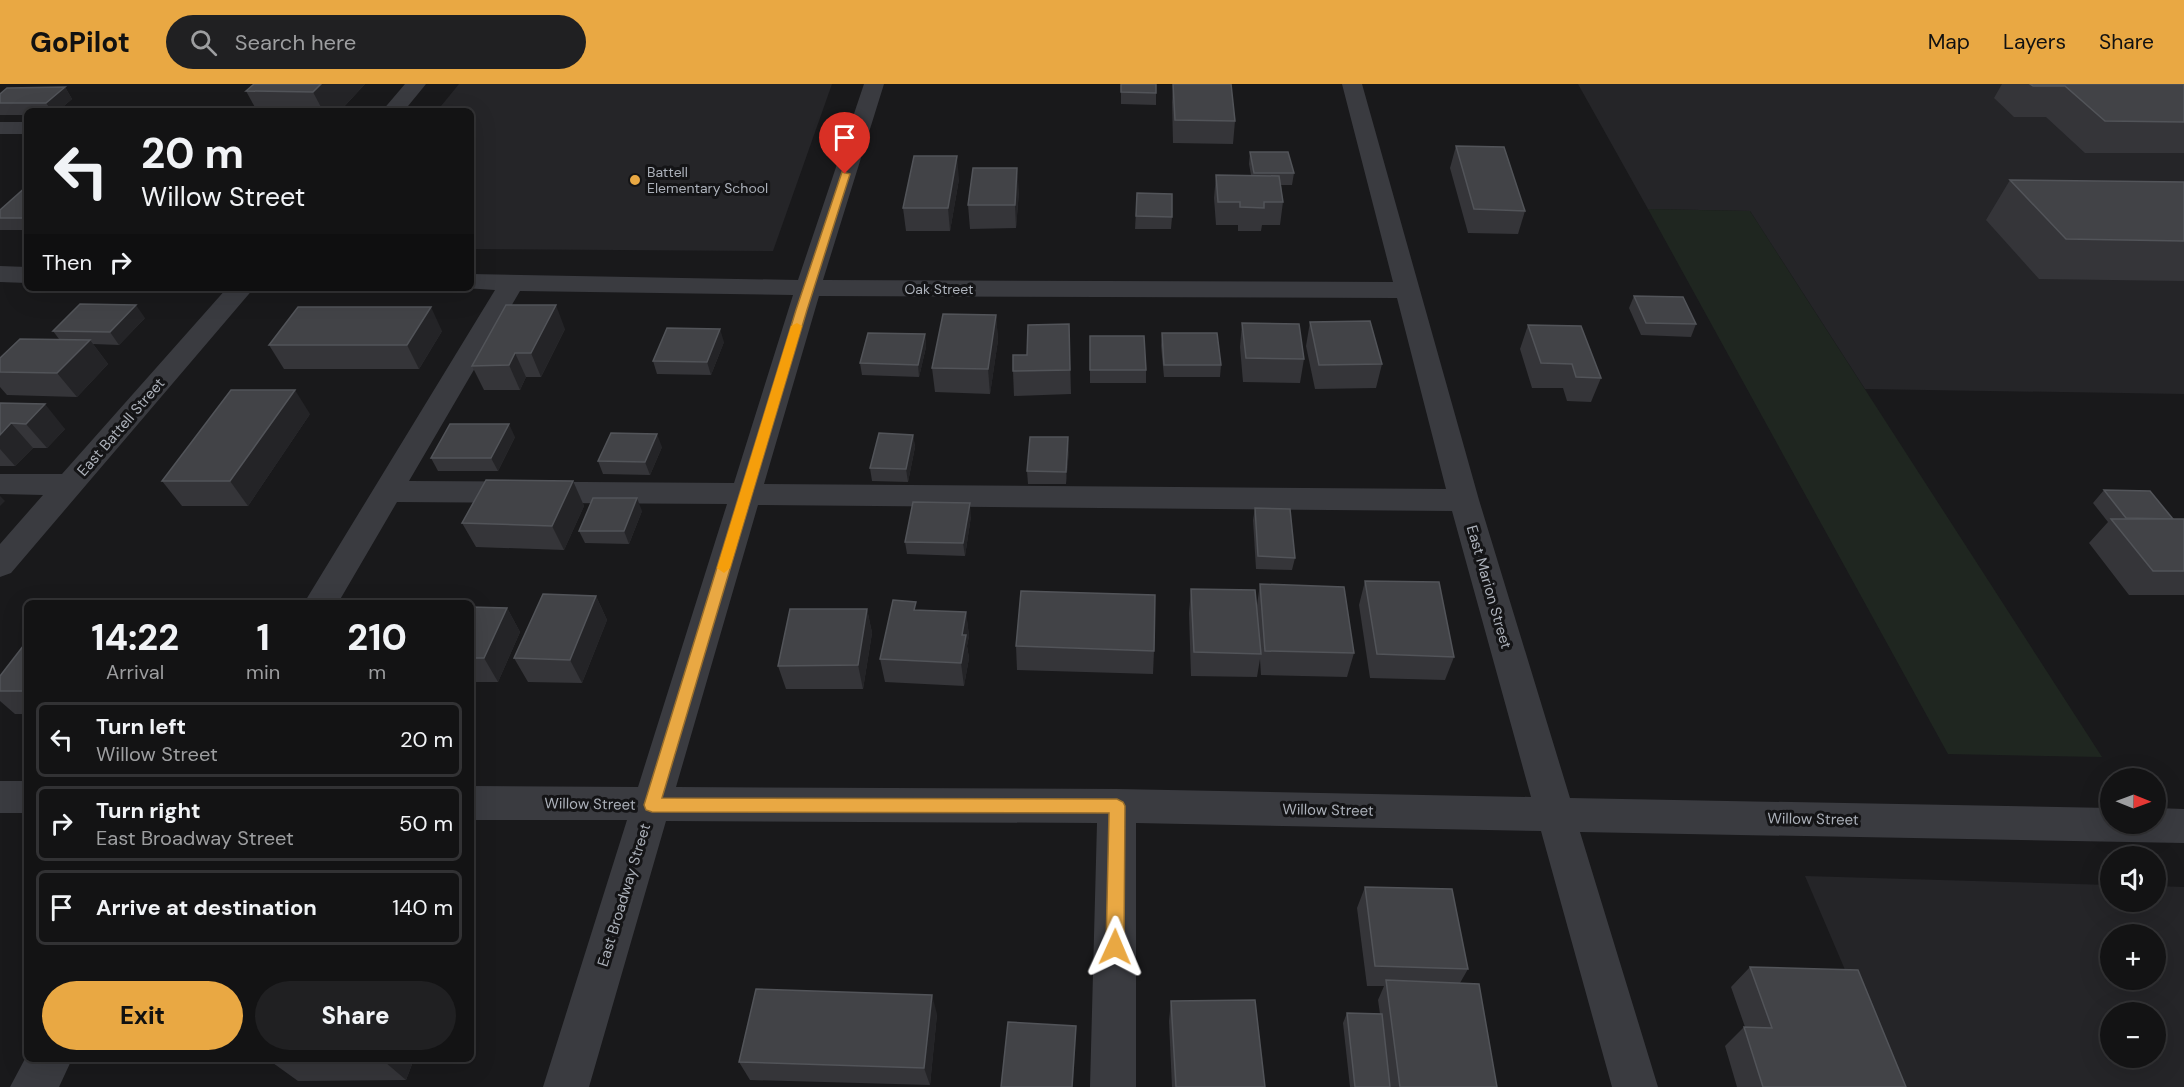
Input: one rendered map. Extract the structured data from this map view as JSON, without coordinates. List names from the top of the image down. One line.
{"streets":{"street":["Oak Street","East Battell Street","East Marion Street","Willow Street","East Broadway Street"]},"crossings":[["Oak Street","East Marion Street"],["Oak Street","East Broadway Street"],["East Marion Street","Willow Street"],["Willow Street","East Broadway Street"]],"places":["Battell Elementary School"],"north":"right","page":{"header":"GoPilot","search":"Search here","nav":["Map","Layers","Share"],"turn":["20 m","Willow Street"],"then":"Then","eta":["14:22","Arrival","1","min","210","m"],"list":[{"name":"Turn left","note":"Willow Street","value":"20 m"},{"name":"Turn right","note":"East Broadway Street","value":"50 m"},{"name":"Arrive at destination","value":"140 m"}],"map_buttons":["+","−"],"buttons":["Exit","Share"]}}
